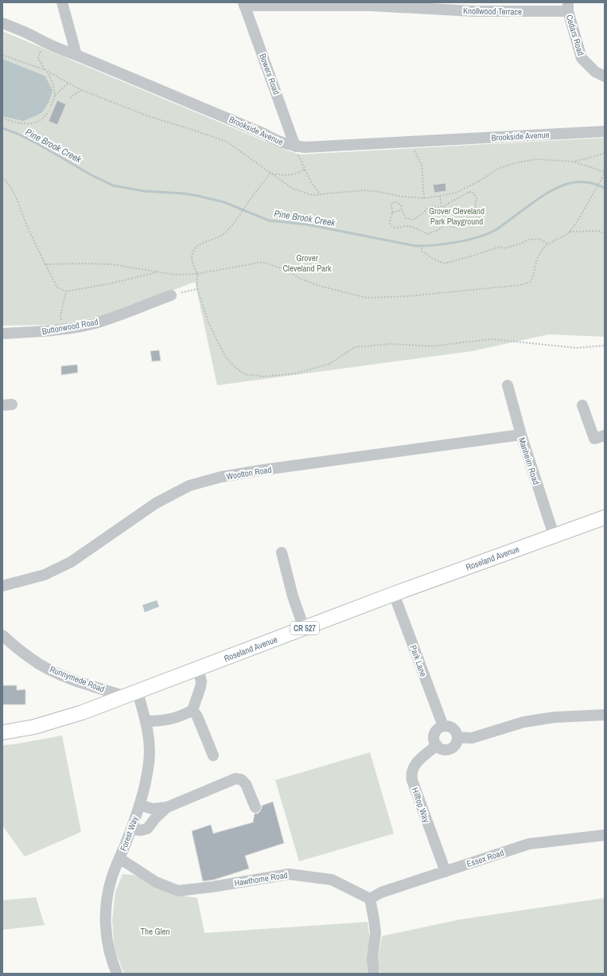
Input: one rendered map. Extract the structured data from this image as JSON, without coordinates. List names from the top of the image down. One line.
{"streets":{"main road":["Roseland Avenue","CR 527"],"street":["Knollwood Terrace","Cedars Road","Bowers Road","Brookside Avenue","Buttonwood Road","Manheim Road","Wootton Road","Park Lane","Runnymede Road","Hilltop Way","Forest Way","Essex Road","Hawthorne Road"]},"crossings":[["Knollwood Terrace","Cedars Road"],["Knollwood Terrace","Bowers Road"],["Bowers Road","Brookside Avenue"],["Manheim Road","Wootton Road"],["Manheim Road","Roseland Avenue"],["Roseland Avenue","Park Lane"],["Roseland Avenue","Runnymede Road"],["Roseland Avenue","Forest Way"],["Park Lane","Hilltop Way"],["Runnymede Road","Forest Way"],["Hilltop Way","Essex Road"],["Forest Way","Hawthorne Road"],["Essex Road","Hawthorne Road"]],"water":["Pine Brook Creek"],"parks":["Grover Cleveland Park Playground","Grover Cleveland Park","The Glen"]}
